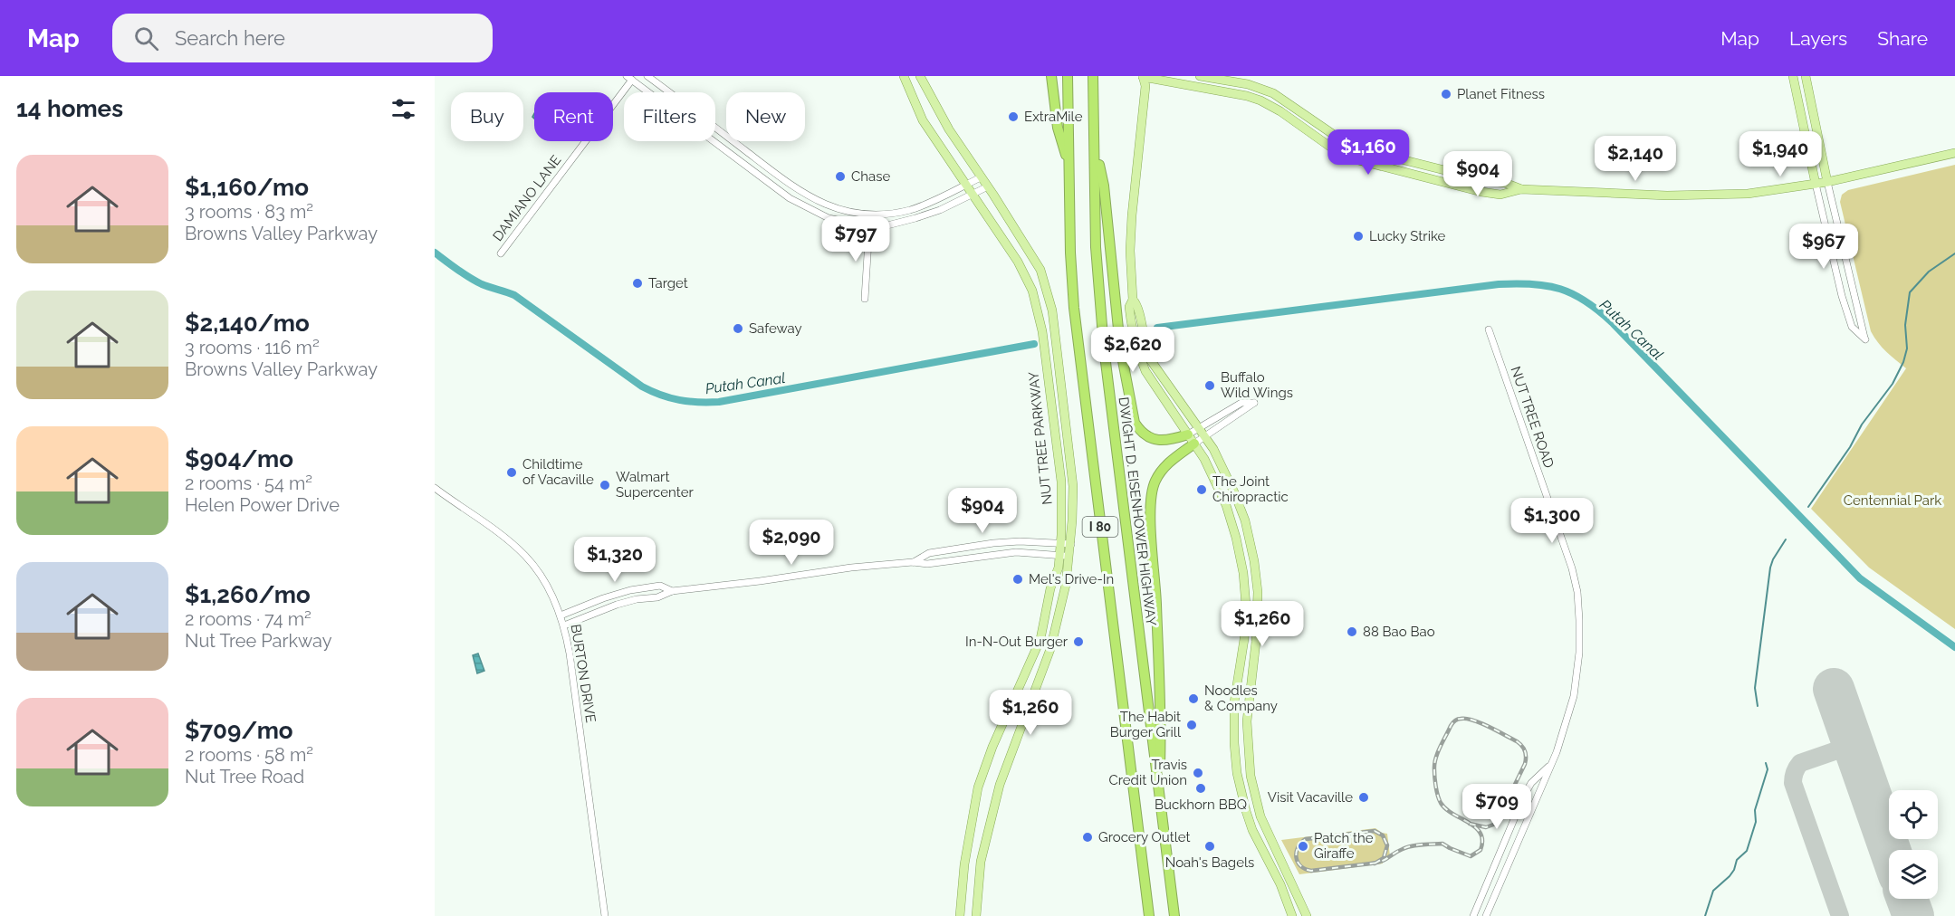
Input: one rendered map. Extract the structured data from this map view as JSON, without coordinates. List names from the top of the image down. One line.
{"streets":{"highway":["DWIGHT D. EISENHOWER HIGHWAY","I 80"],"main road":["NUT TREE PARKWAY"],"street":["DAMIANO LANE","NUT TREE ROAD","BURTON DRIVE"]},"water":["Putah Canal"],"parks":["Centennial Park"],"places":["Planet Fitness","ExtraMile","Chase","Lucky Strike","Target","Safeway","Buffalo Wild Wings","Childtime of Vacaville","Walmart Supercenter","The Joint Chiropractic","Mel's Drive-In","88 Bao Bao","In-N-Out Burger","Noodles & Company","The Habit Burger Grill","Travis Credit Union","Buckhorn BBQ","Visit Vacaville","Grocery Outlet","Noah's Bagels","Patch the Giraffe"],"page":{"header":"Map","search":"Search here","nav":["Map","Layers","Share"],"heading":"14 homes","chip":["Buy","Rent","Filters","New"],"price":["$1,160","$1,940","$2,140","$904","$797","$967","$2,620","$904","$1,300","$2,090","$1,320","$1,260","$1,260","$709"],"list":[{"name":"$1,160/mo","note":"3 rooms · 83 m² · Browns Valley Parkway"},{"name":"$2,140/mo","note":"3 rooms · 116 m² · Browns Valley Parkway"},{"name":"$904/mo","note":"2 rooms · 54 m² · Helen Power Drive"},{"name":"$1,260/mo","note":"2 rooms · 74 m² · Nut Tree Parkway"},{"name":"$709/mo","note":"2 rooms · 58 m² · Nut Tree Road"}]}}
